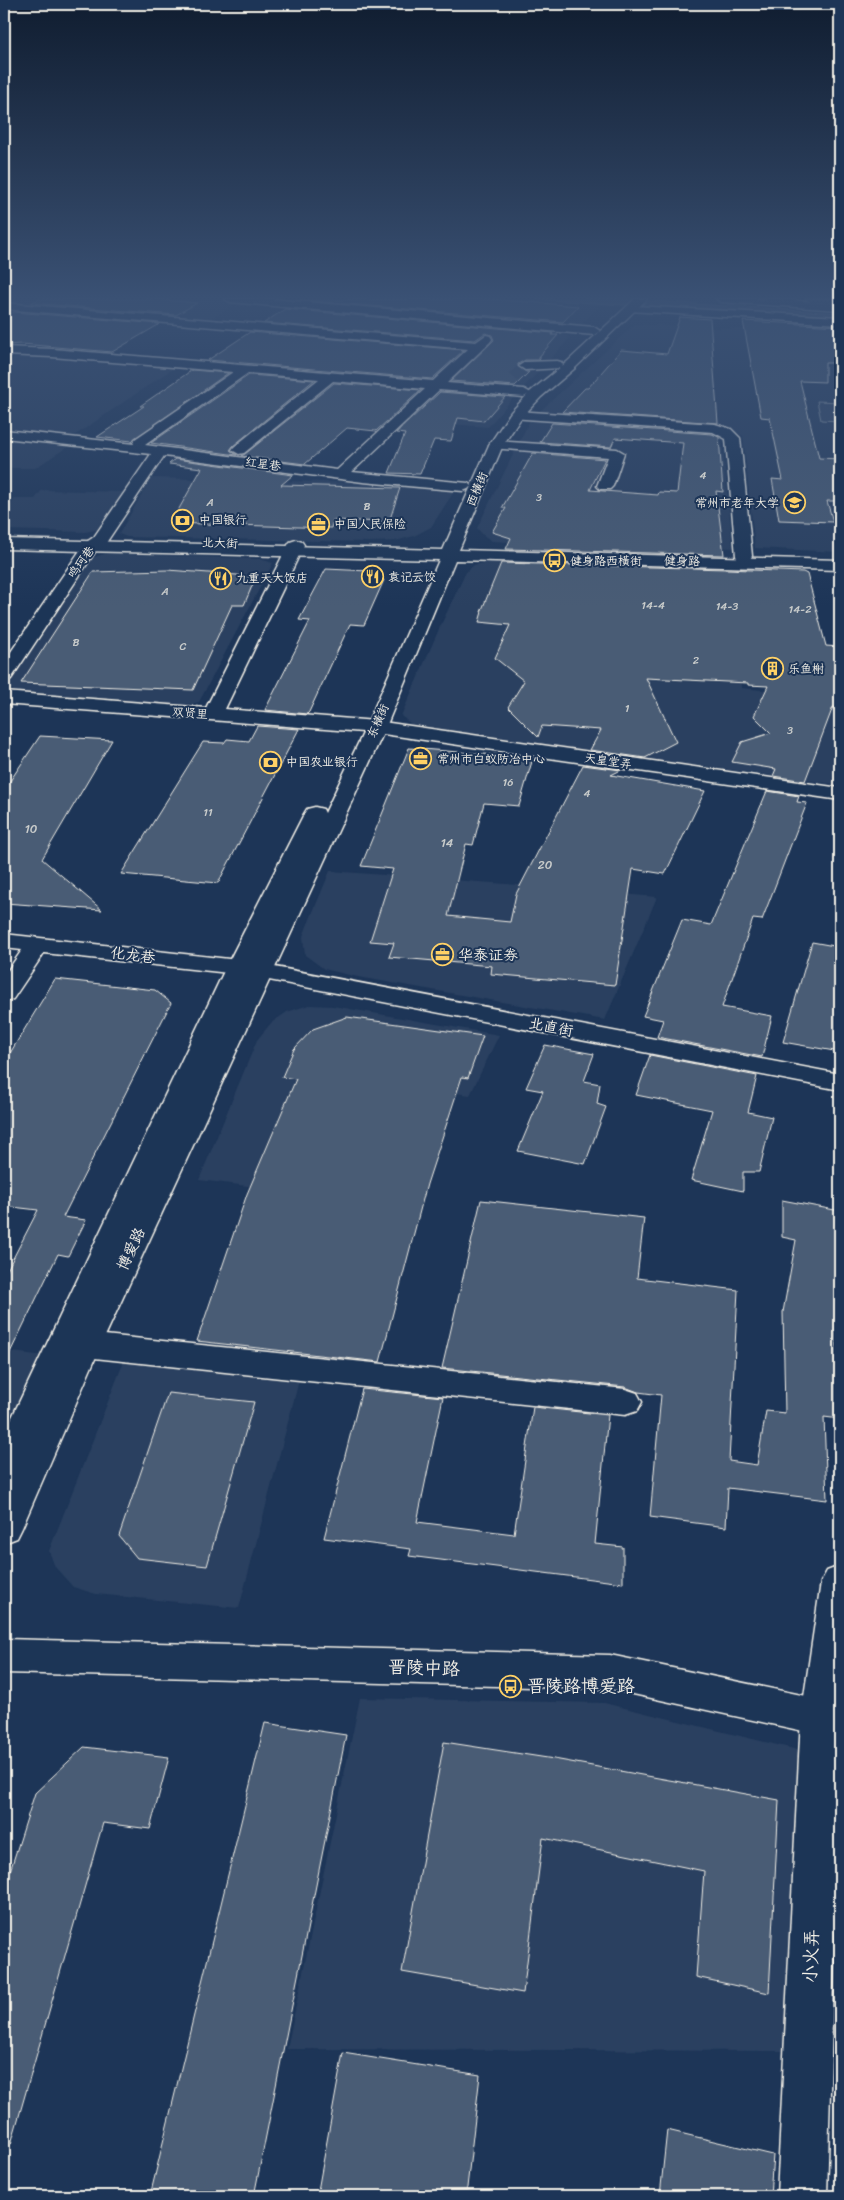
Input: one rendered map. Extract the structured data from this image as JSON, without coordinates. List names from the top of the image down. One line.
{"streets":{"street":["红星巷","西横街","北大街","健身路","鸣珂巷","双贤里","东横街","天皇堂弄","化龙巷","北直街","博爱路","晋陵中路","小火弄"]},"crossings":[["红星巷","西横街"],["红星巷","鸣珂巷"],["西横街","北大街"],["西横街","健身路"],["西横街","东横街"],["北大街","健身路"],["北大街","鸣珂巷"],["北大街","东横街"],["健身路","东横街"],["双贤里","东横街"],["双贤里","天皇堂弄"],["东横街","天皇堂弄"],["东横街","化龙巷"],["东横街","北直街"],["东横街","博爱路"],["化龙巷","北直街"],["化龙巷","博爱路"],["北直街","博爱路"],["晋陵中路","小火弄"]],"places":{"school or university":["常州市老年大学"],"bank":["中国银行","中国农业银行"],"office":["中国人民保险","常州市白蚁防冶中心","华泰证券"],"bus stop":["健身路西横街","晋陵路博爱路"],"restaurant":["袁记云饺","九重天大饭店"],"building":["乐鱼榭"]},"house_numbers":["4","3","A","B","A","14-4","14-3","14-2","B","C","2","1","3","16","4","11","10","14","20"]}
